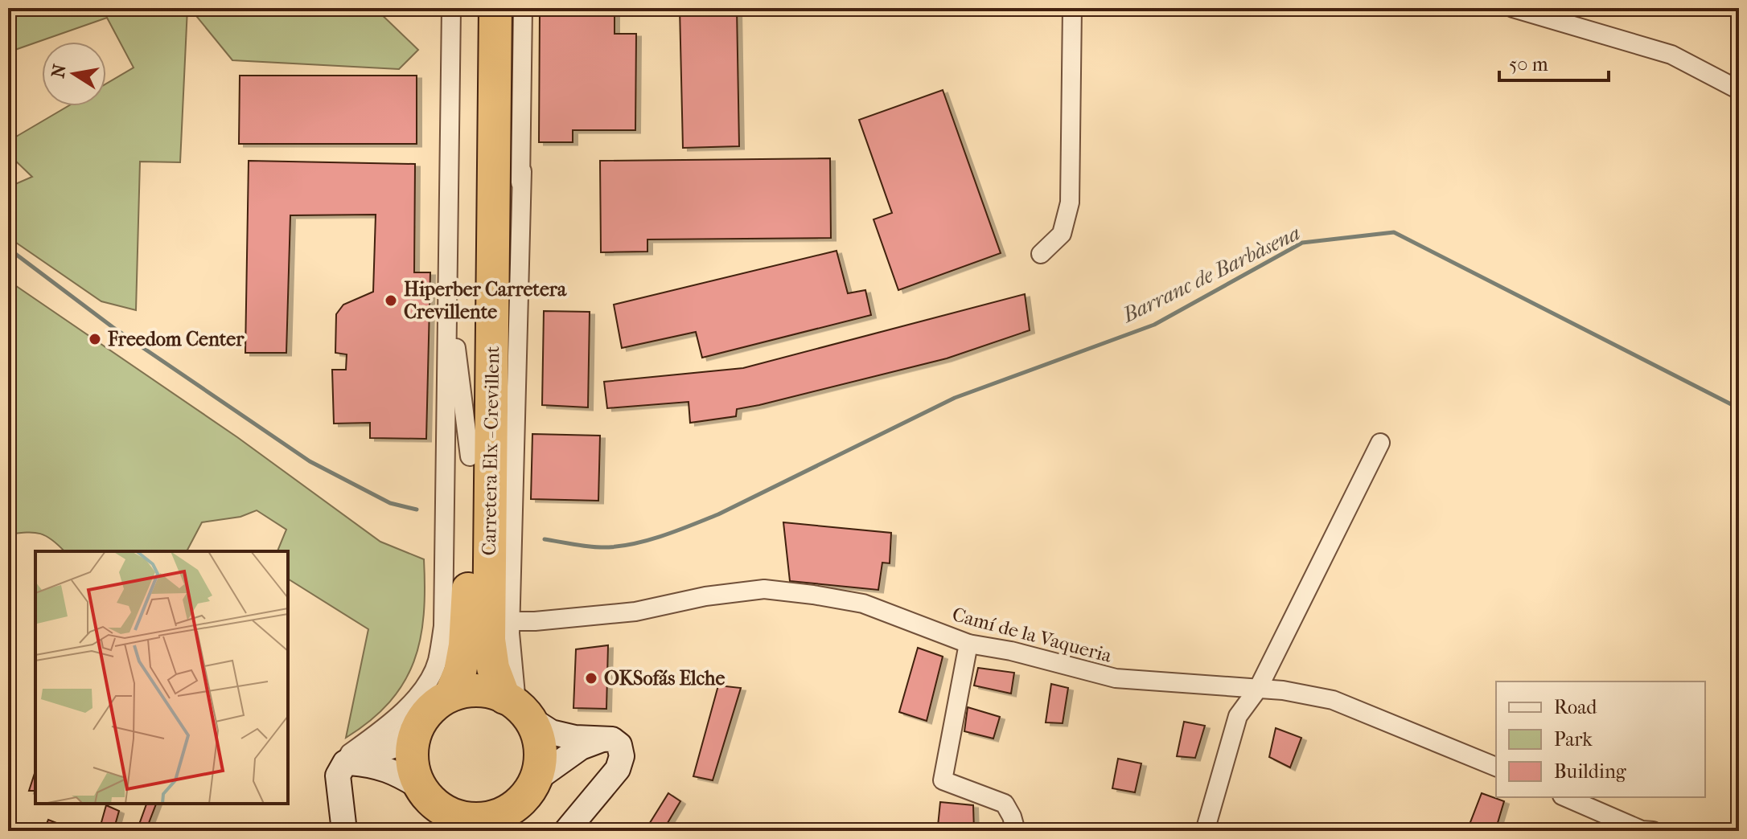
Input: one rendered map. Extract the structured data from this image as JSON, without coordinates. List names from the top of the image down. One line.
{"streets":{"highway":["Carretera Elx - Crevillent"],"street":["Camí de la Vaqueria"]},"water":["Barranc de Barbàsena"],"places":["Hiperber Carretera Crevillente","Freedom Center","OKSofás Elche"],"legend":["Road","Park","Building"],"scale_bar":"50 m","north":"left"}
